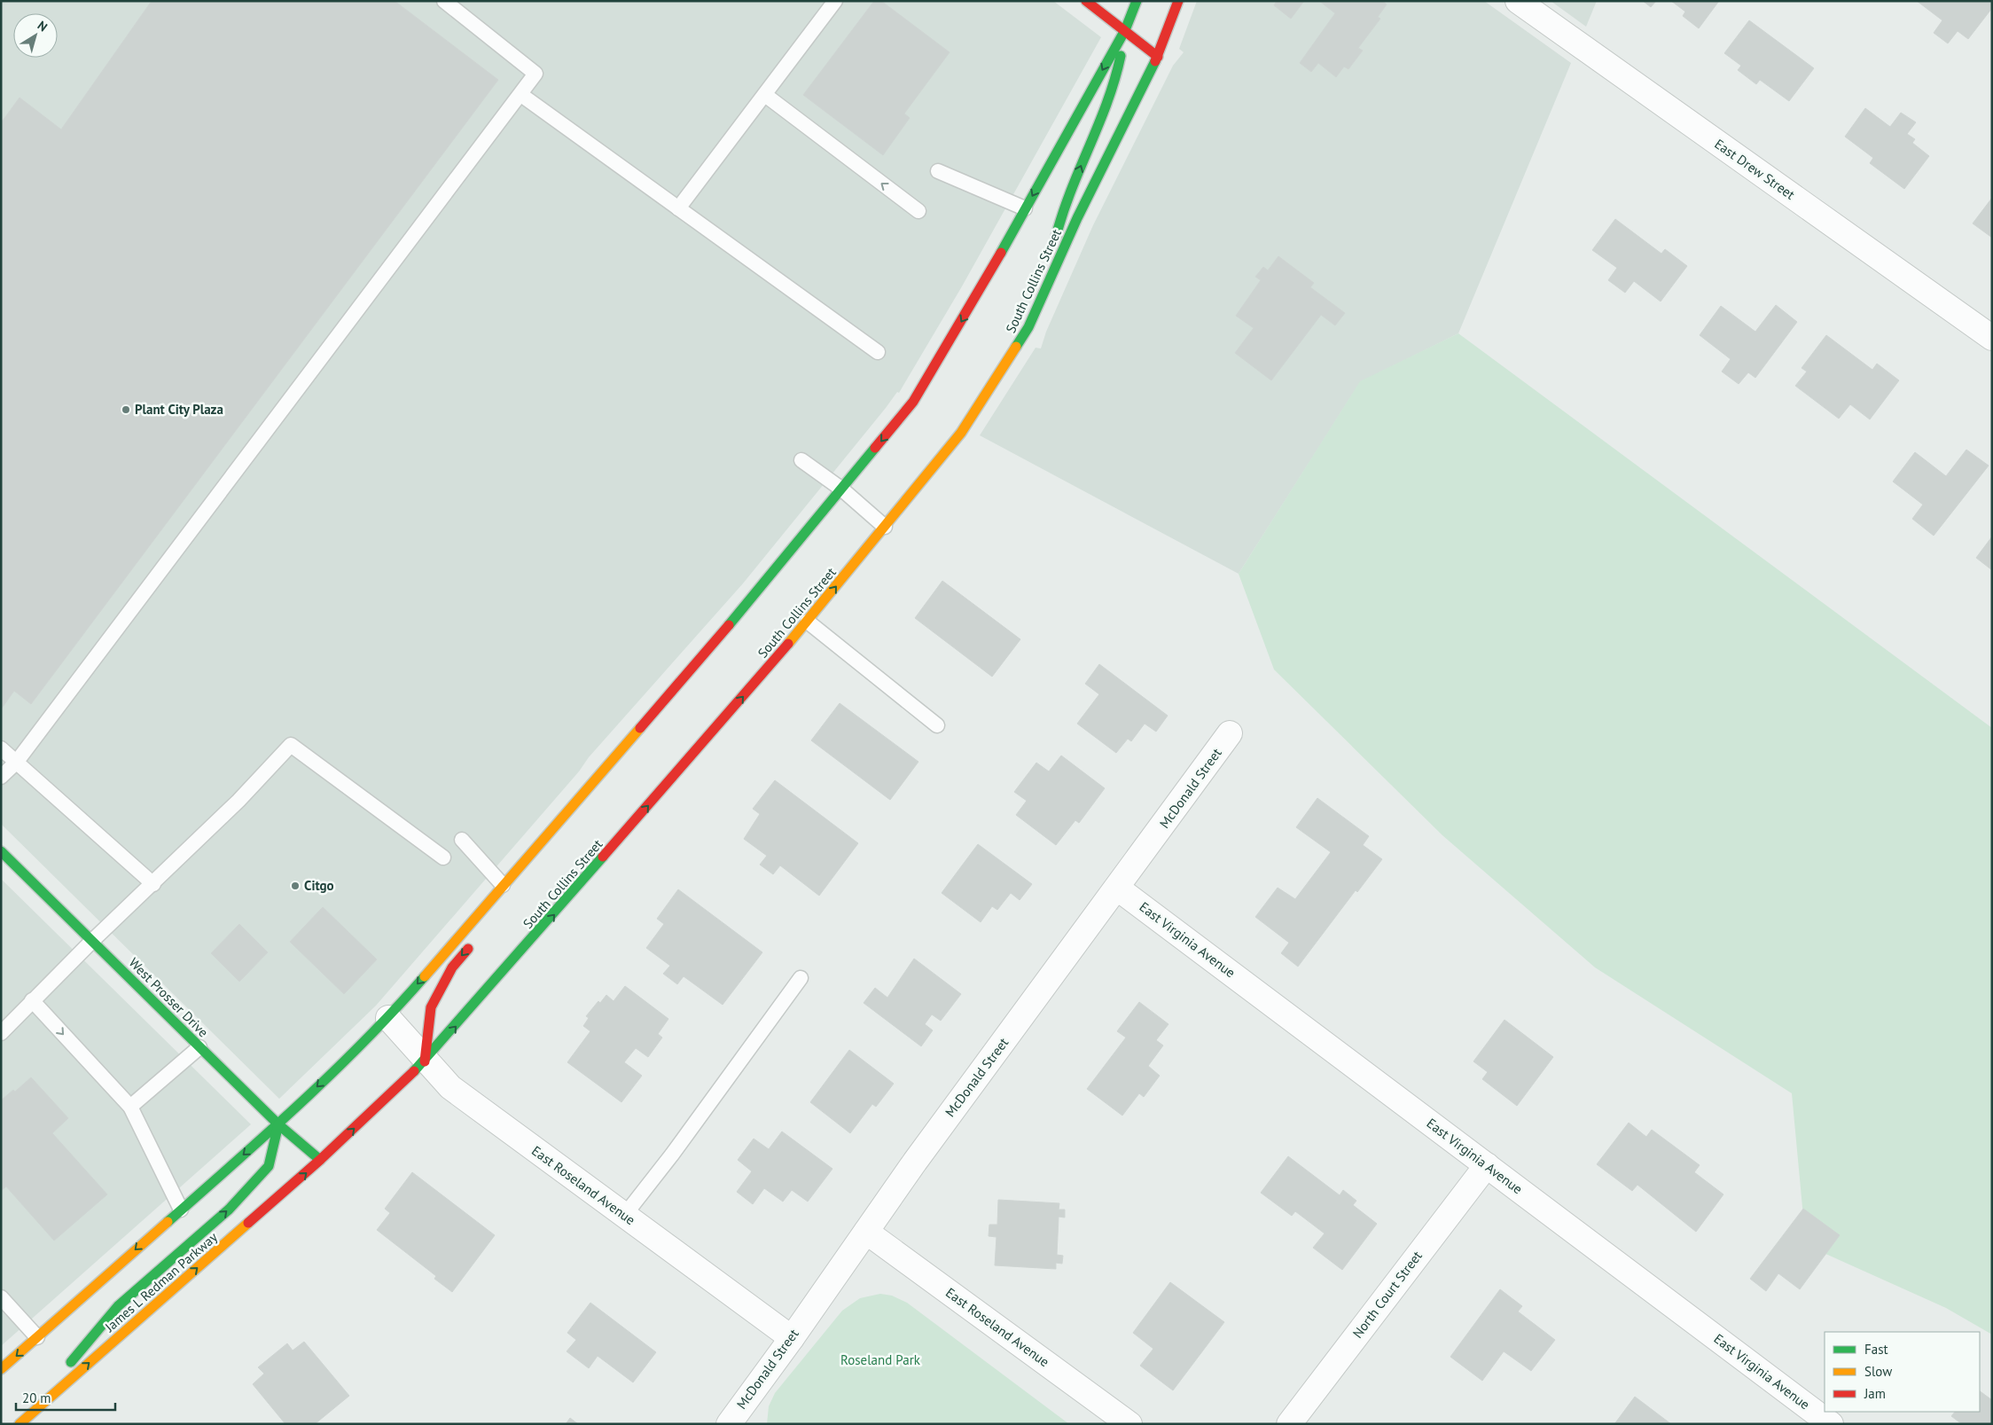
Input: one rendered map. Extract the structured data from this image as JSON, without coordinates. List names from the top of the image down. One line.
{"streets":{"main road":["South Collins Street","West Prosser Drive","James L Redman Parkway"],"street":["East Drew Street","McDonald Street","East Virginia Avenue","East Roseland Avenue","North Court Street"]},"crossings":[["South Collins Street","West Prosser Drive"],["South Collins Street","East Roseland Avenue"],["South Collins Street","James L Redman Parkway"],["McDonald Street","East Virginia Avenue"],["McDonald Street","East Roseland Avenue"],["East Virginia Avenue","North Court Street"],["West Prosser Drive","James L Redman Parkway"]],"parks":["Roseland Park"],"places":["Plant City Plaza","Citgo"],"legend":["Fast","Slow","Jam"],"scale_bar":"20 m","north":"top right"}
